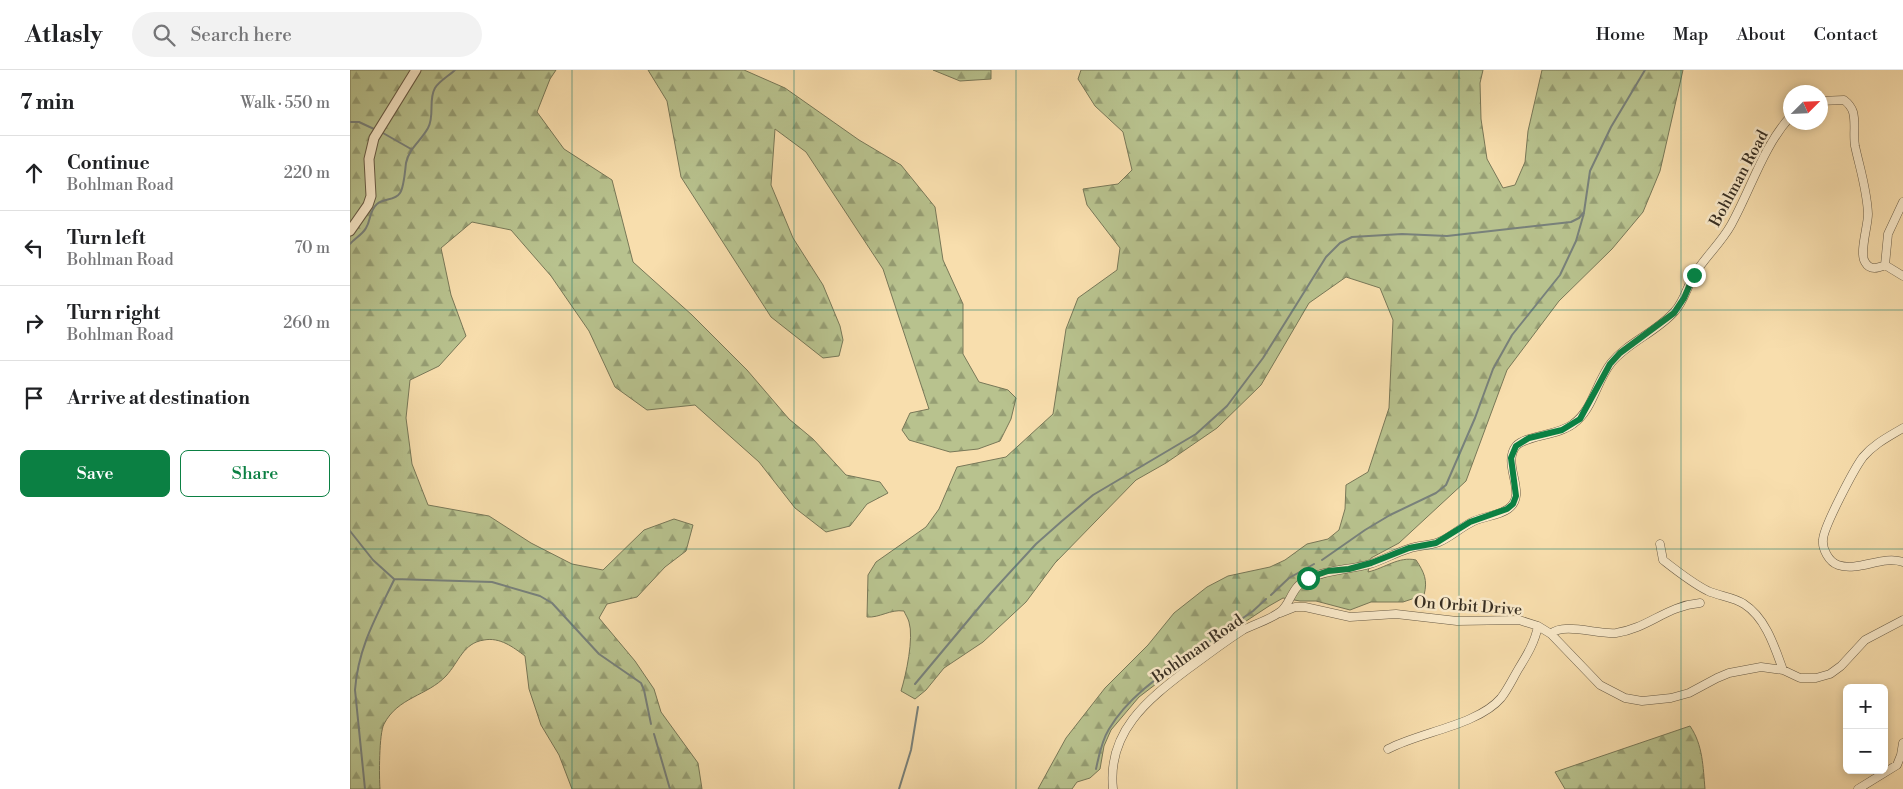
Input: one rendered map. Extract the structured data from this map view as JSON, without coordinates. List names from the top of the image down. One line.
{"streets":{"street":["Bohlman Road","On Orbit Drive"]},"crossings":[["Bohlman Road","On Orbit Drive"]],"north":"top right","page":{"header":"Atlasly","search":"Search here","nav":["Home","Map","About","Contact"],"heading":["7 min","Walk · 550 m"],"list":[["Continue","Bohlman Road","220 m"],["Turn left","Bohlman Road","70 m"],["Turn right","Bohlman Road","260 m"],"Arrive at destination"],"buttons":["Save","Share"],"map_buttons":["+","−"]}}
